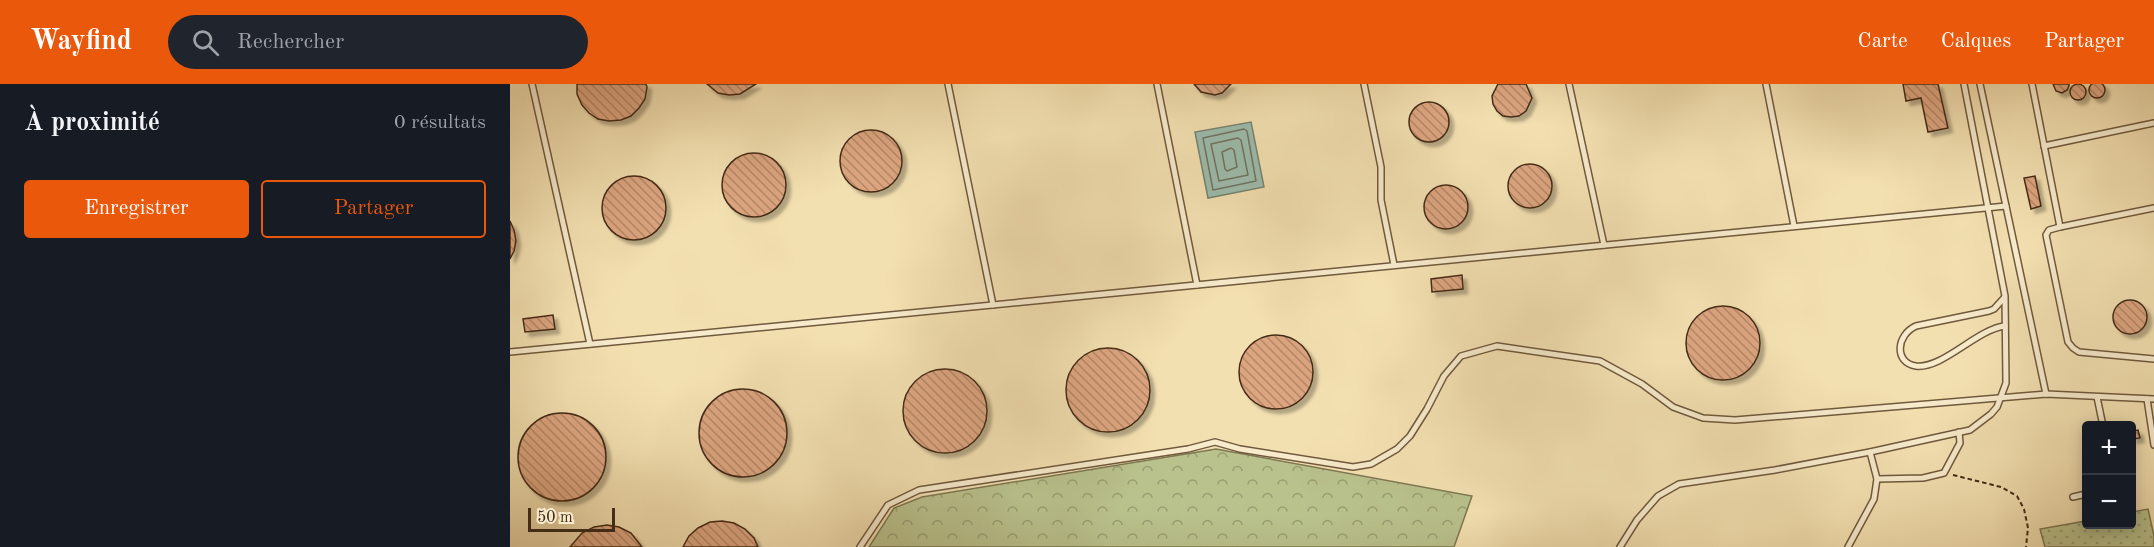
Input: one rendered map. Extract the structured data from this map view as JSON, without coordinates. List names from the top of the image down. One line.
{"scale_bar":"50 m","page":{"header":"Wayfind","search":"Rechercher","nav":["Carte","Calques","Partager"],"heading":["À proximité","0 résultats"],"buttons":["Enregistrer","Partager"],"map_buttons":["+","−"],"scale":"50 m"}}
